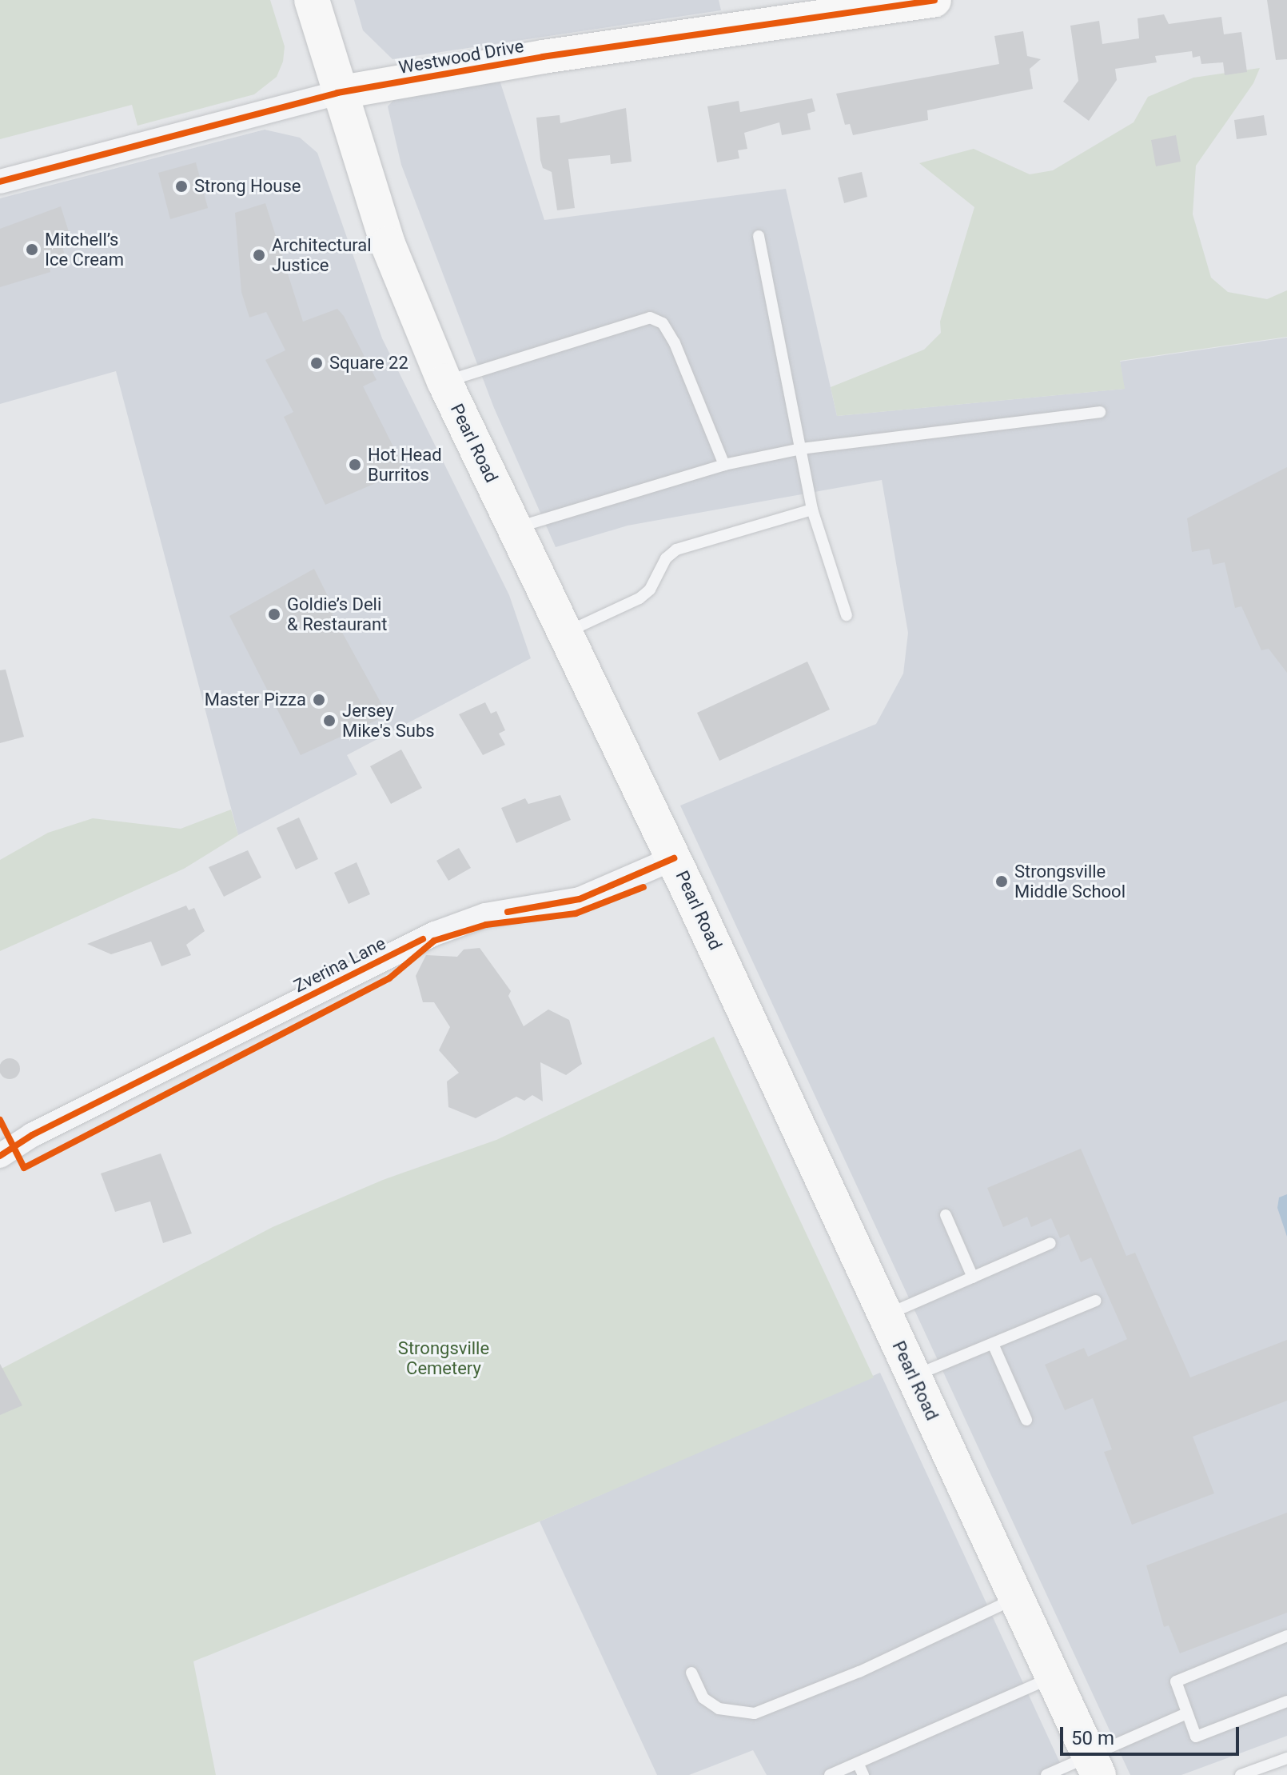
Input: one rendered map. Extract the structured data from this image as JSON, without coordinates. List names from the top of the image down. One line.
{"streets":{"main road":["Pearl Road"],"street":["Westwood Drive","Zverina Lane"]},"crossings":[["Westwood Drive","Pearl Road"],["Pearl Road","Zverina Lane"]],"parks":["Strongsville Cemetery"],"places":["Strong House","Mitchell’s Ice Cream","Architectural Justice","Square 22","Hot Head Burritos","Goldie’s Deli & Restaurant","Master Pizza","Jersey Mike's Subs","Strongsville Middle School"],"scale_bar":"50 m"}
